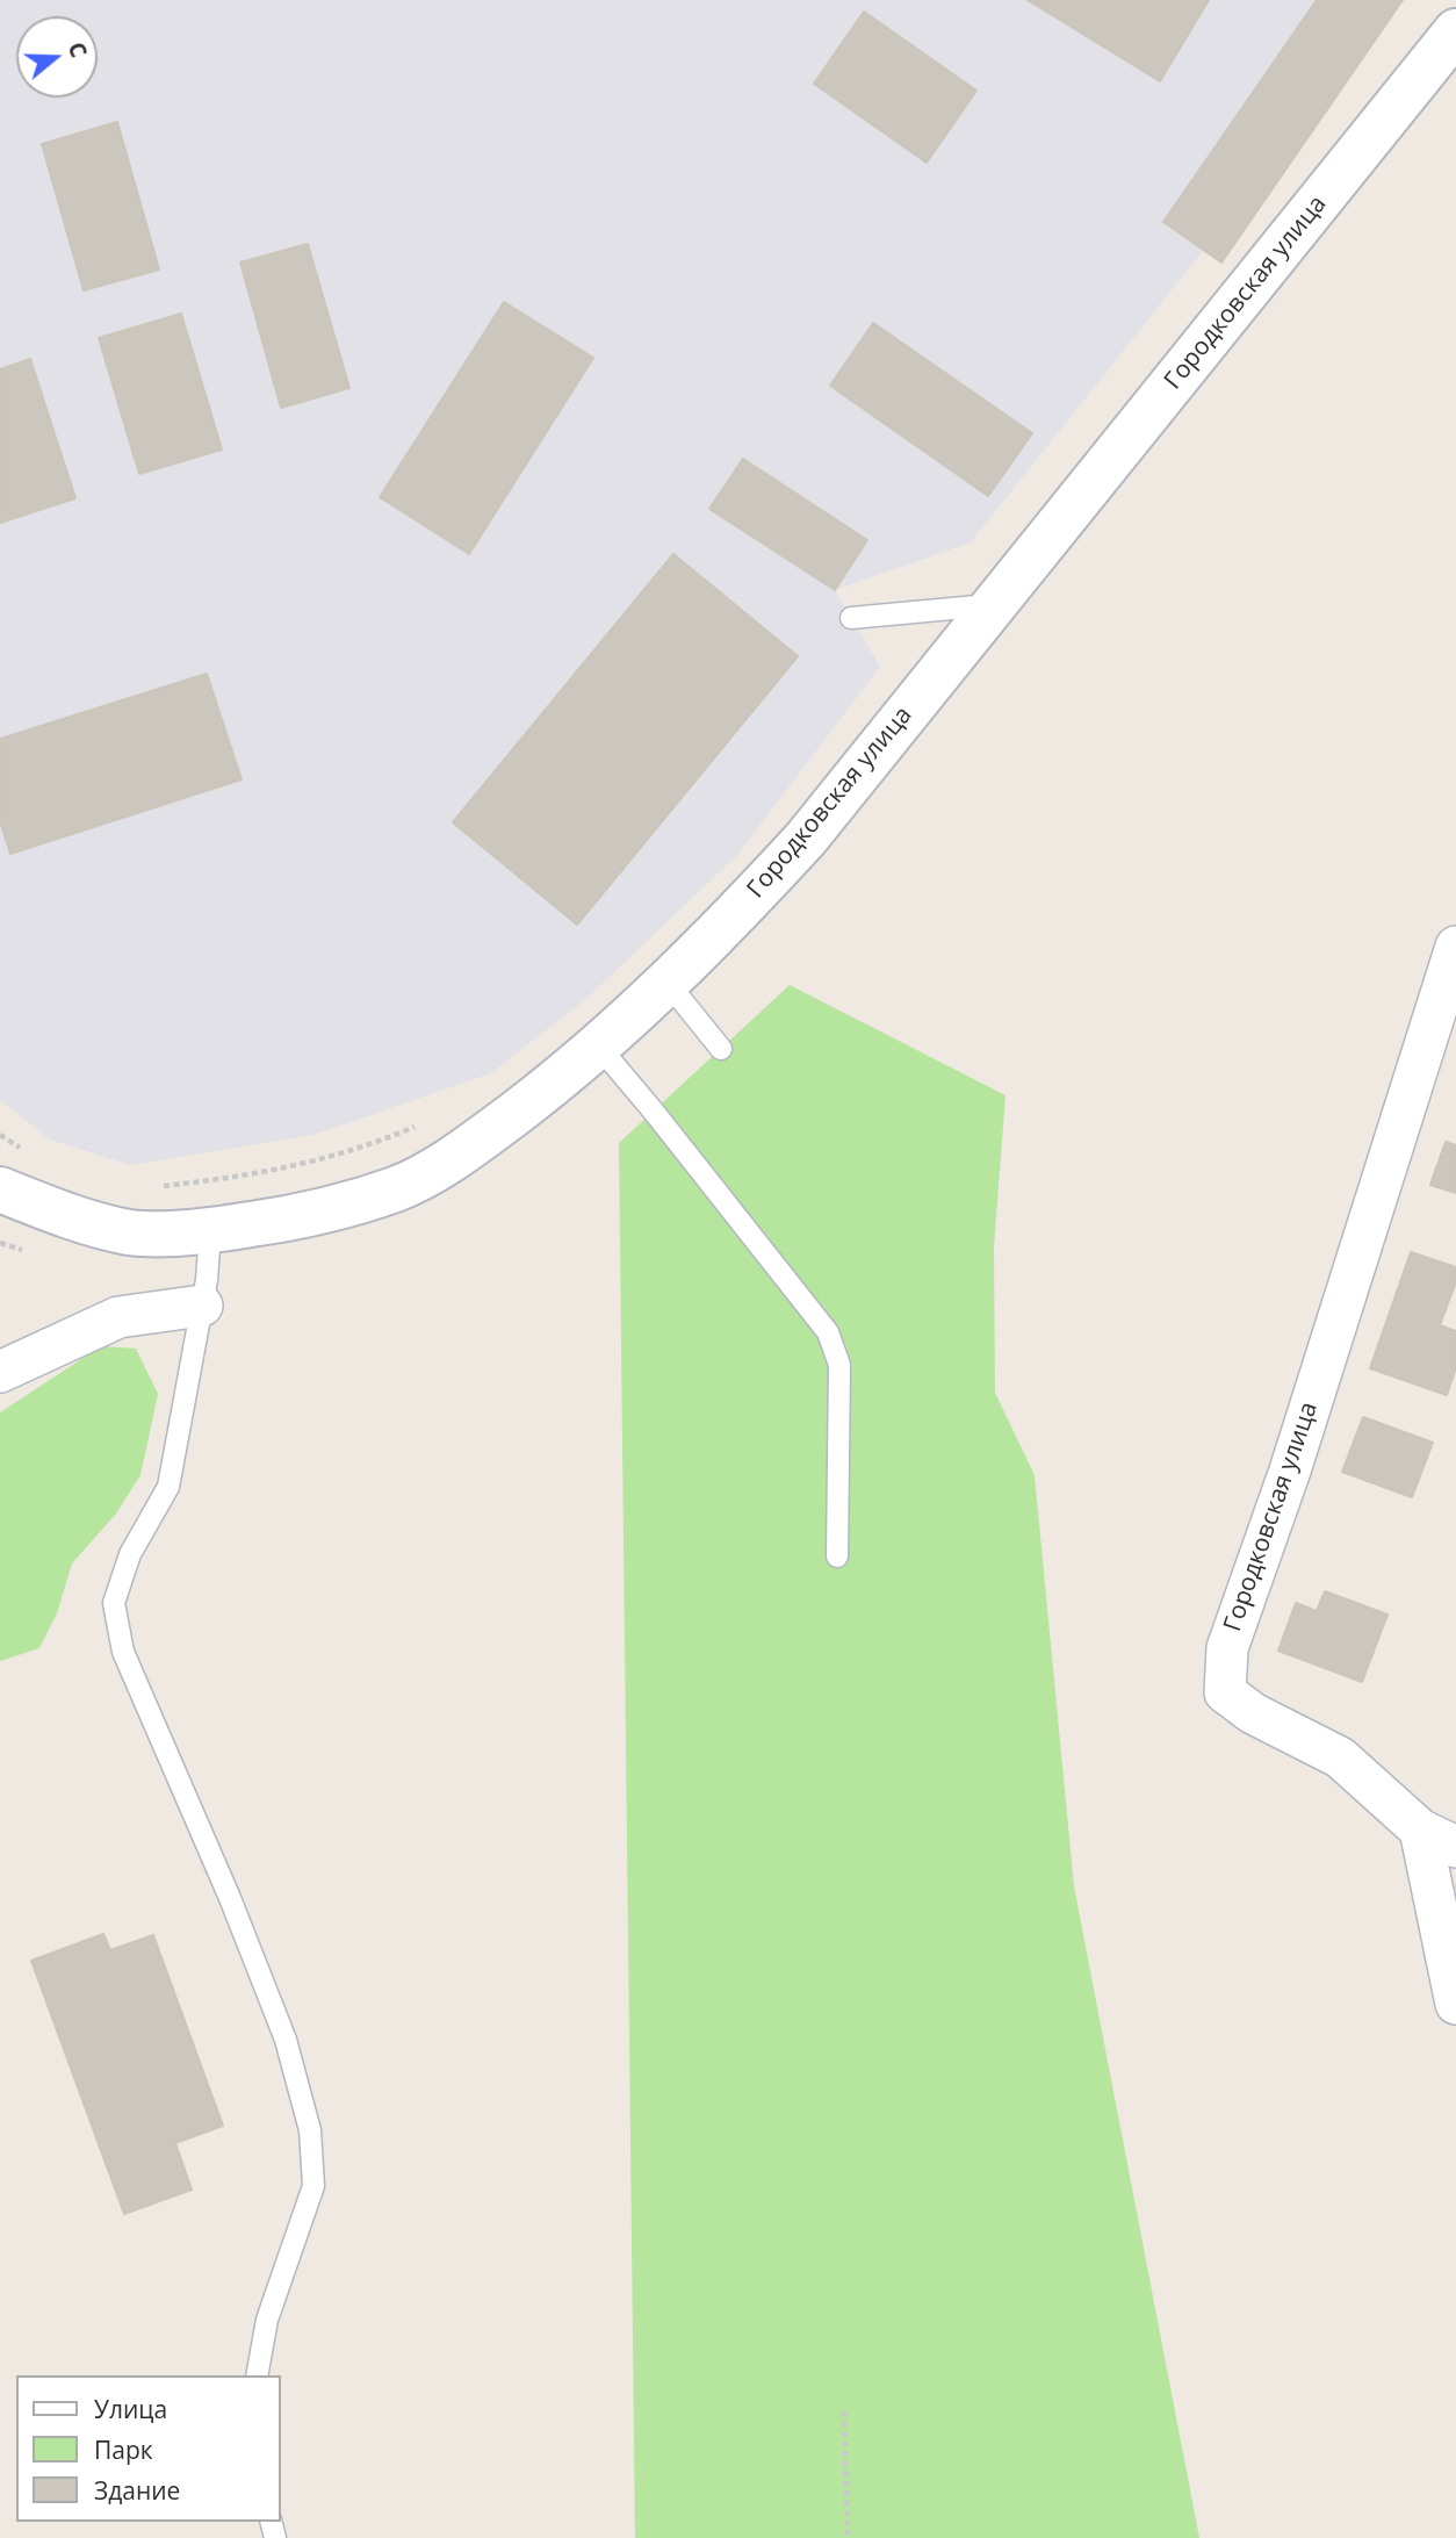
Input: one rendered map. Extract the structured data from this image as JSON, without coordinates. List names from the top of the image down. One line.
{"streets":{"main road":["Городковская улица"]},"legend":["Улица","Парк","Здание"],"north":"right"}
